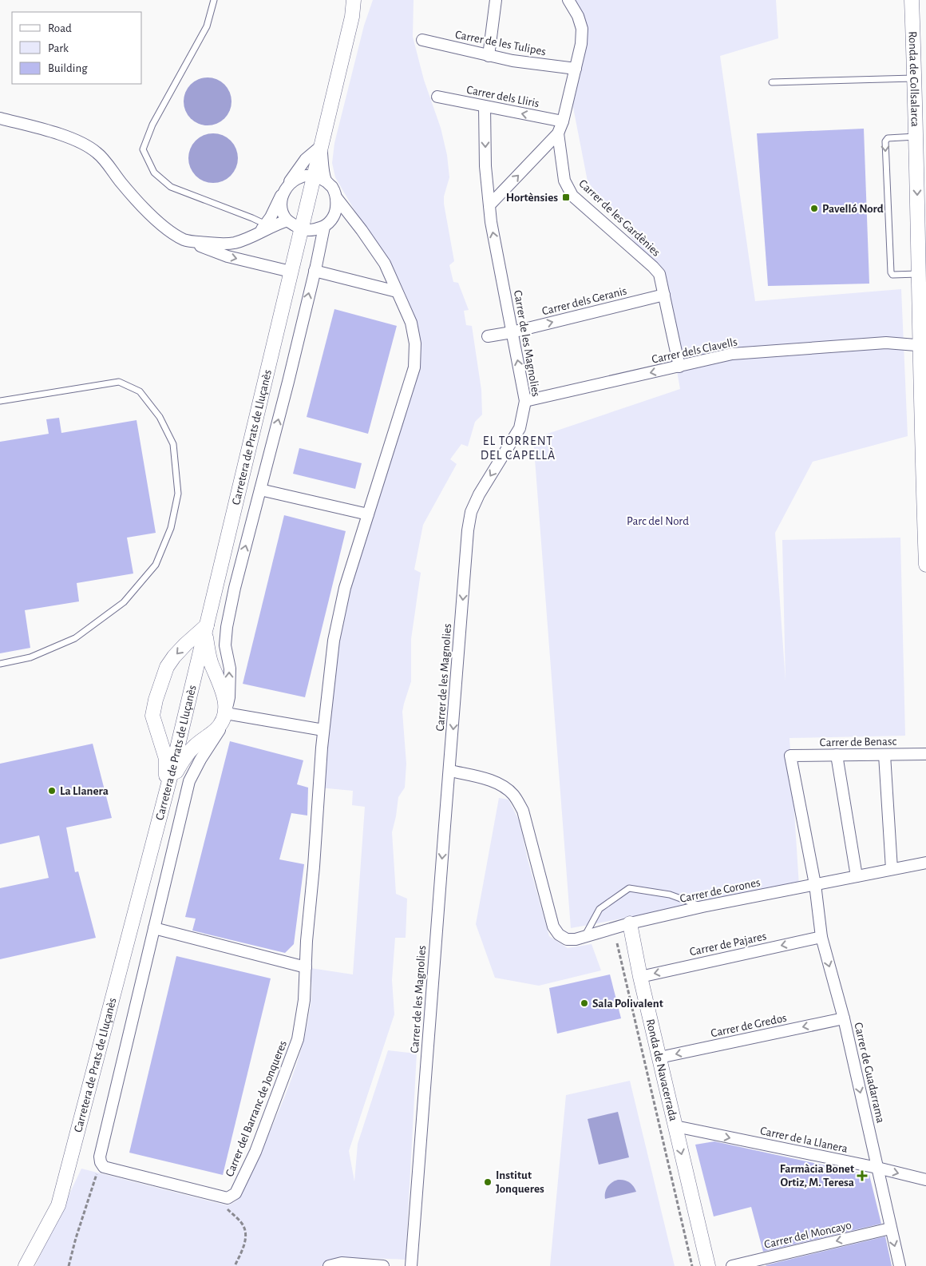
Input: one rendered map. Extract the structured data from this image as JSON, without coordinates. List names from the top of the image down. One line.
{"streets":{"street":["Carrer de les Tulipes","Ronda de Collsalarca","Carrer dels Lliris","Carrer de les Gardènies","Carrer dels Geranis","Carrer de les Magnolies","Carrer dels Clavells","Carretera de Prats de Lluçanès","Carrer de Benasc","Carrer de Corones","Carrer de Pajares","Carrer de Gredos","Ronda de Navacerrada","Carrer de Guadarrama","Carrer del Barranc de Jonqueres","Carrer de la Llanera","Carrer del Moncayo"]},"crossings":[["Ronda de Collsalarca","Carrer dels Clavells"],["Carrer dels Lliris","Carrer de les Magnolies"],["Carrer de les Gardènies","Carrer dels Geranis"],["Carrer de les Gardènies","Carrer dels Clavells"],["Carrer dels Geranis","Carrer de les Magnolies"],["Carrer de les Magnolies","Carrer dels Clavells"],["Carretera de Prats de Lluçanès","Carrer del Barranc de Jonqueres"],["Carrer de Benasc","Carrer de Corones"],["Carrer de Benasc","Carrer de Guadarrama"],["Carrer de Corones","Ronda de Navacerrada"],["Carrer de Corones","Carrer de Guadarrama"],["Carrer de Pajares","Ronda de Navacerrada"],["Carrer de Pajares","Carrer de Guadarrama"],["Carrer de Gredos","Ronda de Navacerrada"],["Carrer de Gredos","Carrer de Guadarrama"],["Ronda de Navacerrada","Carrer de la Llanera"],["Carrer de Guadarrama","Carrer de la Llanera"],["Carrer de Guadarrama","Carrer del Moncayo"]],"one_way":["Carrer dels Lliris","Carrer dels Geranis","Carrer dels Clavells","Carrer de Pajares","Carrer de Gredos","Ronda de Navacerrada","Carrer de Guadarrama","Carrer de la Llanera","Carrer del Moncayo"],"districts":["EL TORRENT DEL CAPELLÀ"],"parks":["Parc del Nord"],"places":{"transit":["Hortènsies"],"other":["Pavelló Nord","La Llanera","Sala Polivalent","Institut Jonqueres"],"health":["Farmàcia Bonet Ortiz, M. Teresa"]},"legend":["Road","Park","Building"]}
